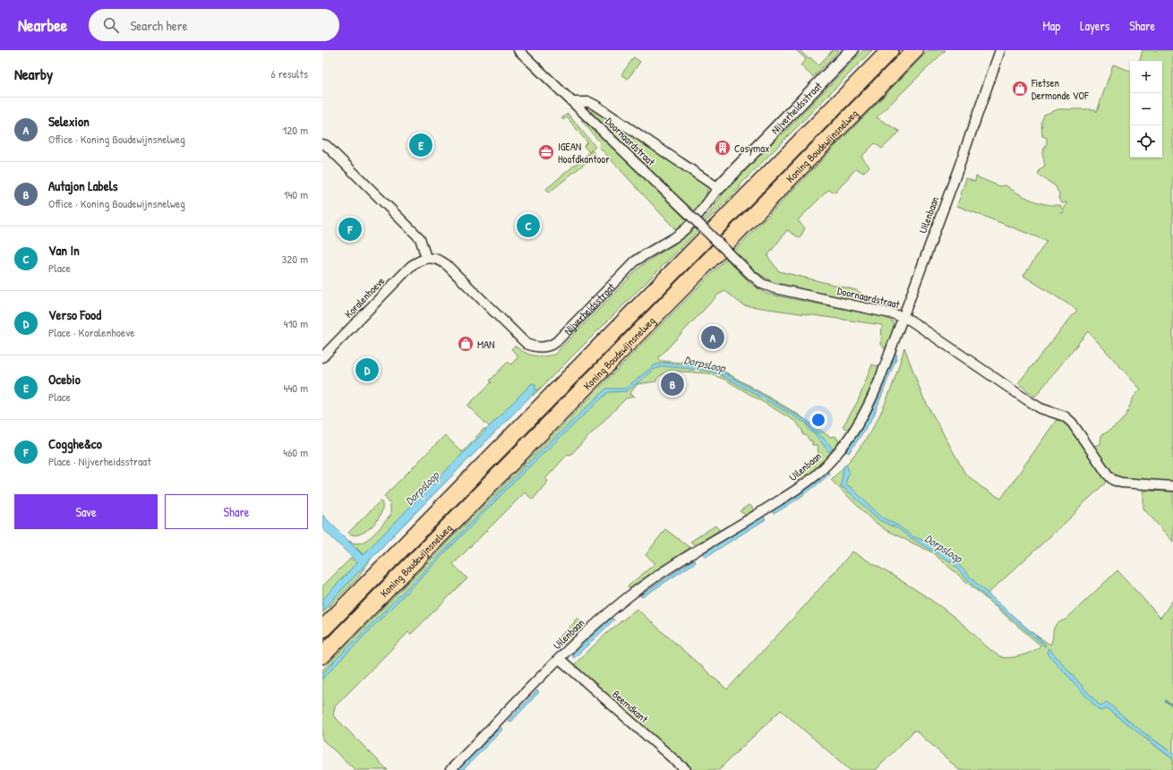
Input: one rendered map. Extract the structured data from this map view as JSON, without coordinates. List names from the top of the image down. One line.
{"streets":{"highway":["Koning Boudewijnsnelweg"],"street":["Nijverheidsstraat","Doornaardstraat","Uilenbaan","Koralenhoeve","Beemdkant"]},"crossings":[["Nijverheidsstraat","Doornaardstraat"],["Nijverheidsstraat","Koralenhoeve"],["Doornaardstraat","Uilenbaan"],["Uilenbaan","Beemdkant"]],"water":["Dorpsloop"],"places":{"shop":["Fietsen Dermonde VOF","MAN"],"building":["Cosymax"],"office":["IGEAN Hoofdkantoor"]},"page":{"header":"Nearbee","search":"Search here","nav":["Map","Layers","Share"],"heading":["Nearby","6 results"],"map_buttons":["+","−"],"list":[{"mark":"A","name":"Selexion","note":"Office · Koning Boudewijnsnelweg","value":"120 m"},{"mark":"B","name":"Autajon Labels","note":"Office · Koning Boudewijnsnelweg","value":"140 m"},{"mark":"C","name":"Van In","note":"Place","value":"320 m"},{"mark":"D","name":"Verso Food","note":"Place · Koralenhoeve","value":"410 m"},{"mark":"E","name":"Ocebio","note":"Place","value":"440 m"},{"mark":"F","name":"Cogghe&co","note":"Place · Nijverheidsstraat","value":"460 m"}],"pins":["E","C","F","A","D","B"],"buttons":["Save","Share"]}}
